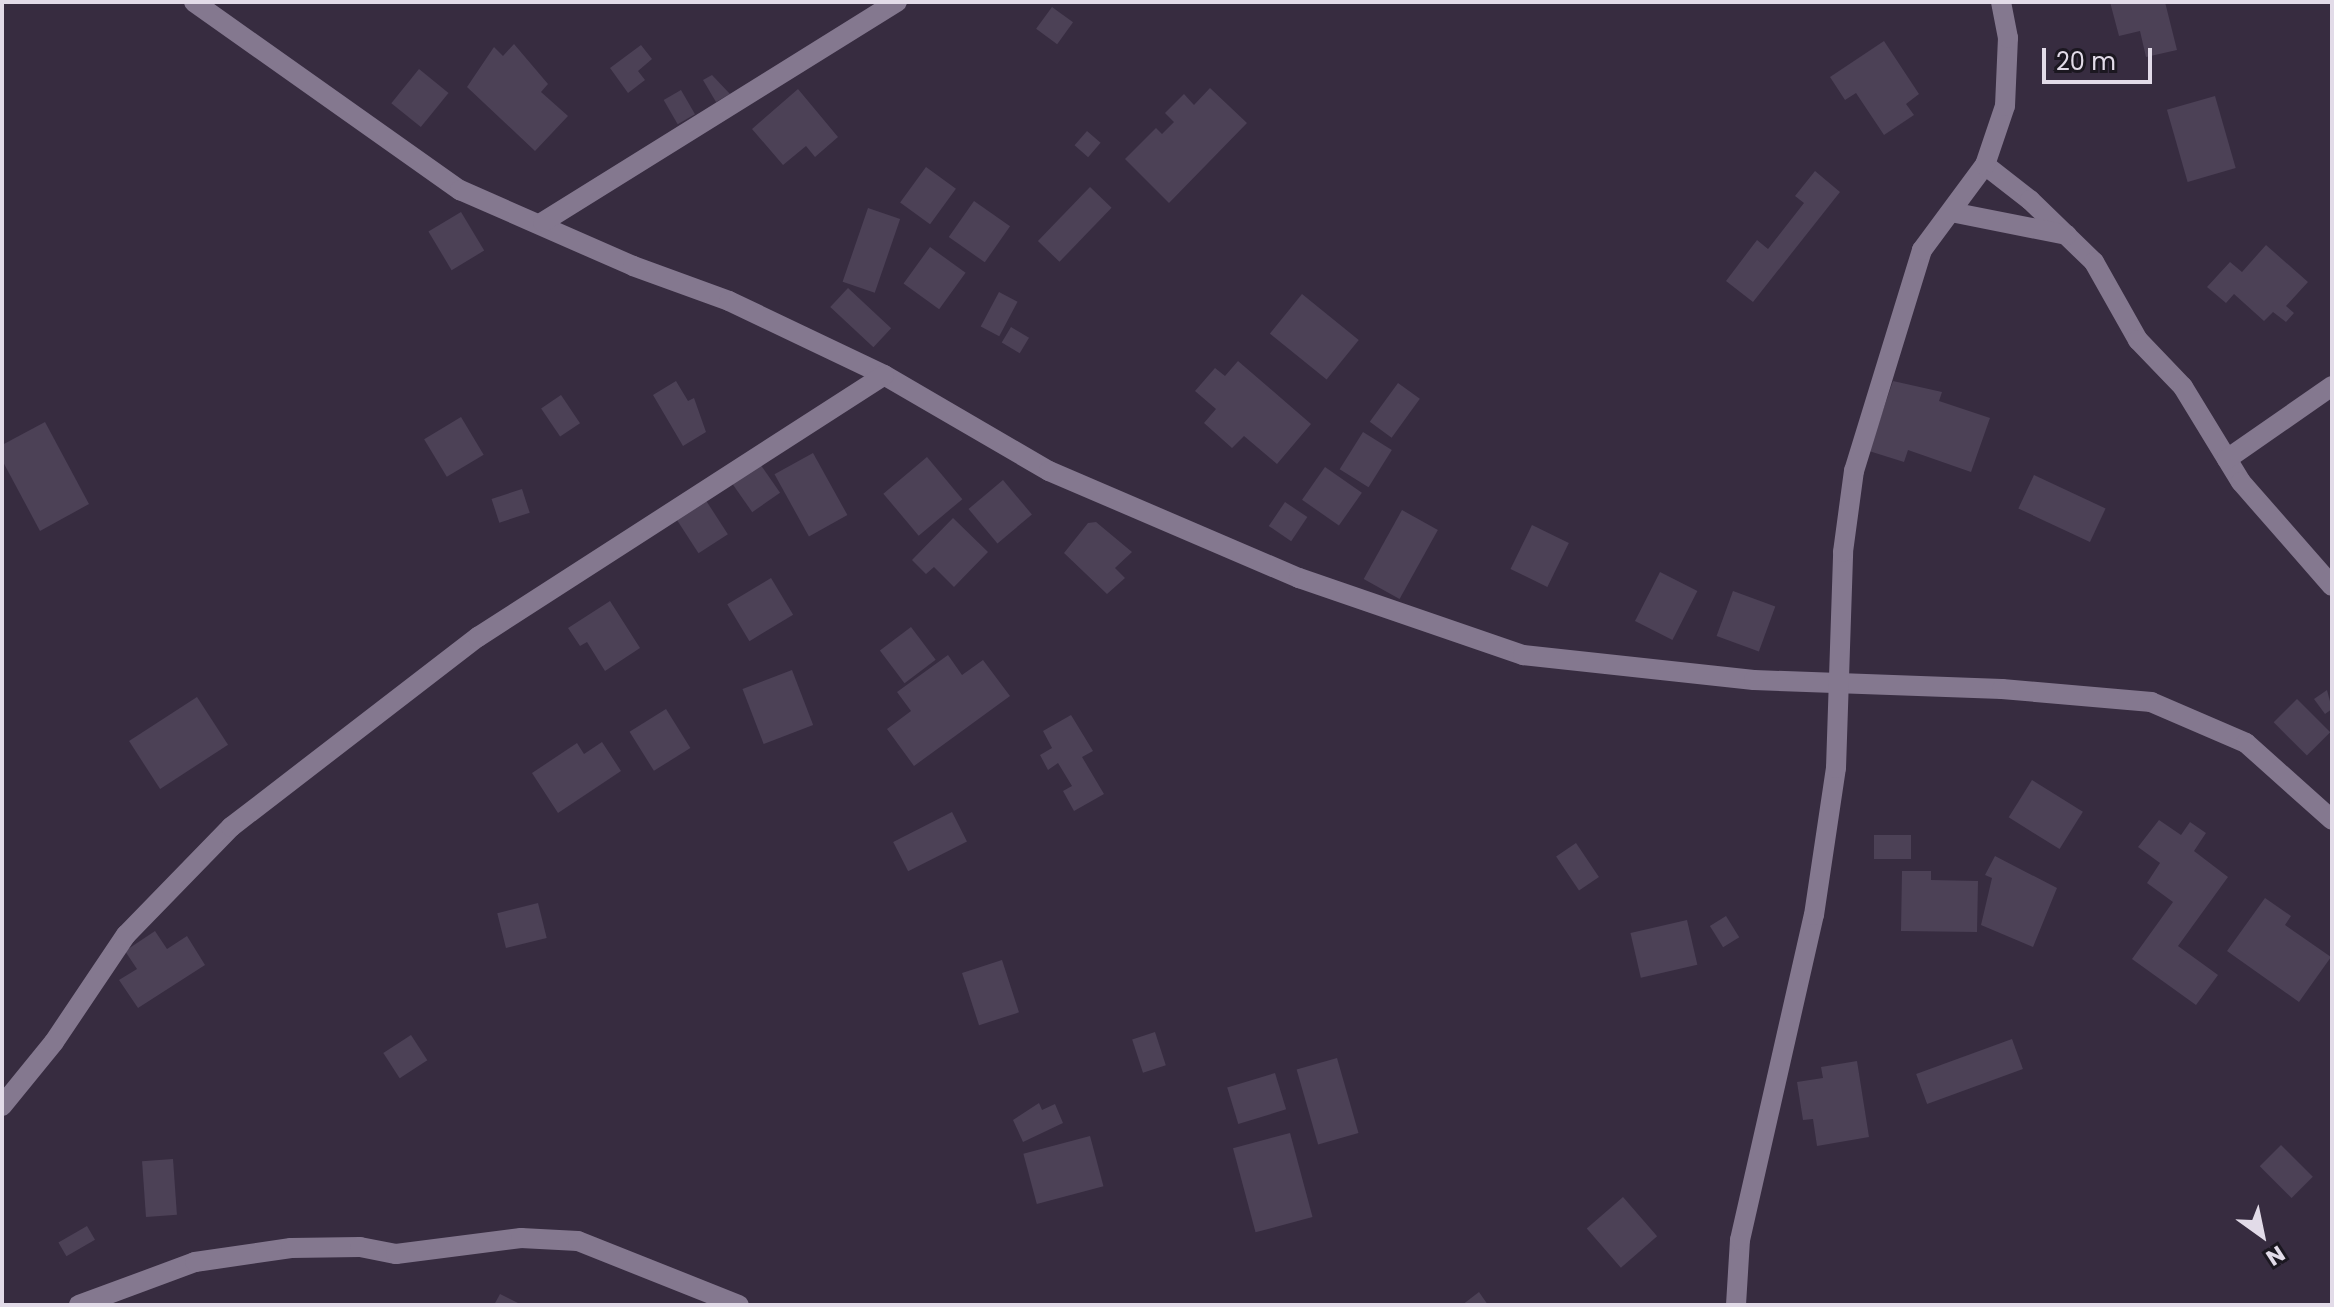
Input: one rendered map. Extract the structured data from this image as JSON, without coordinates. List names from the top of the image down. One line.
{"scale_bar":"20 m","north":"bottom right"}
